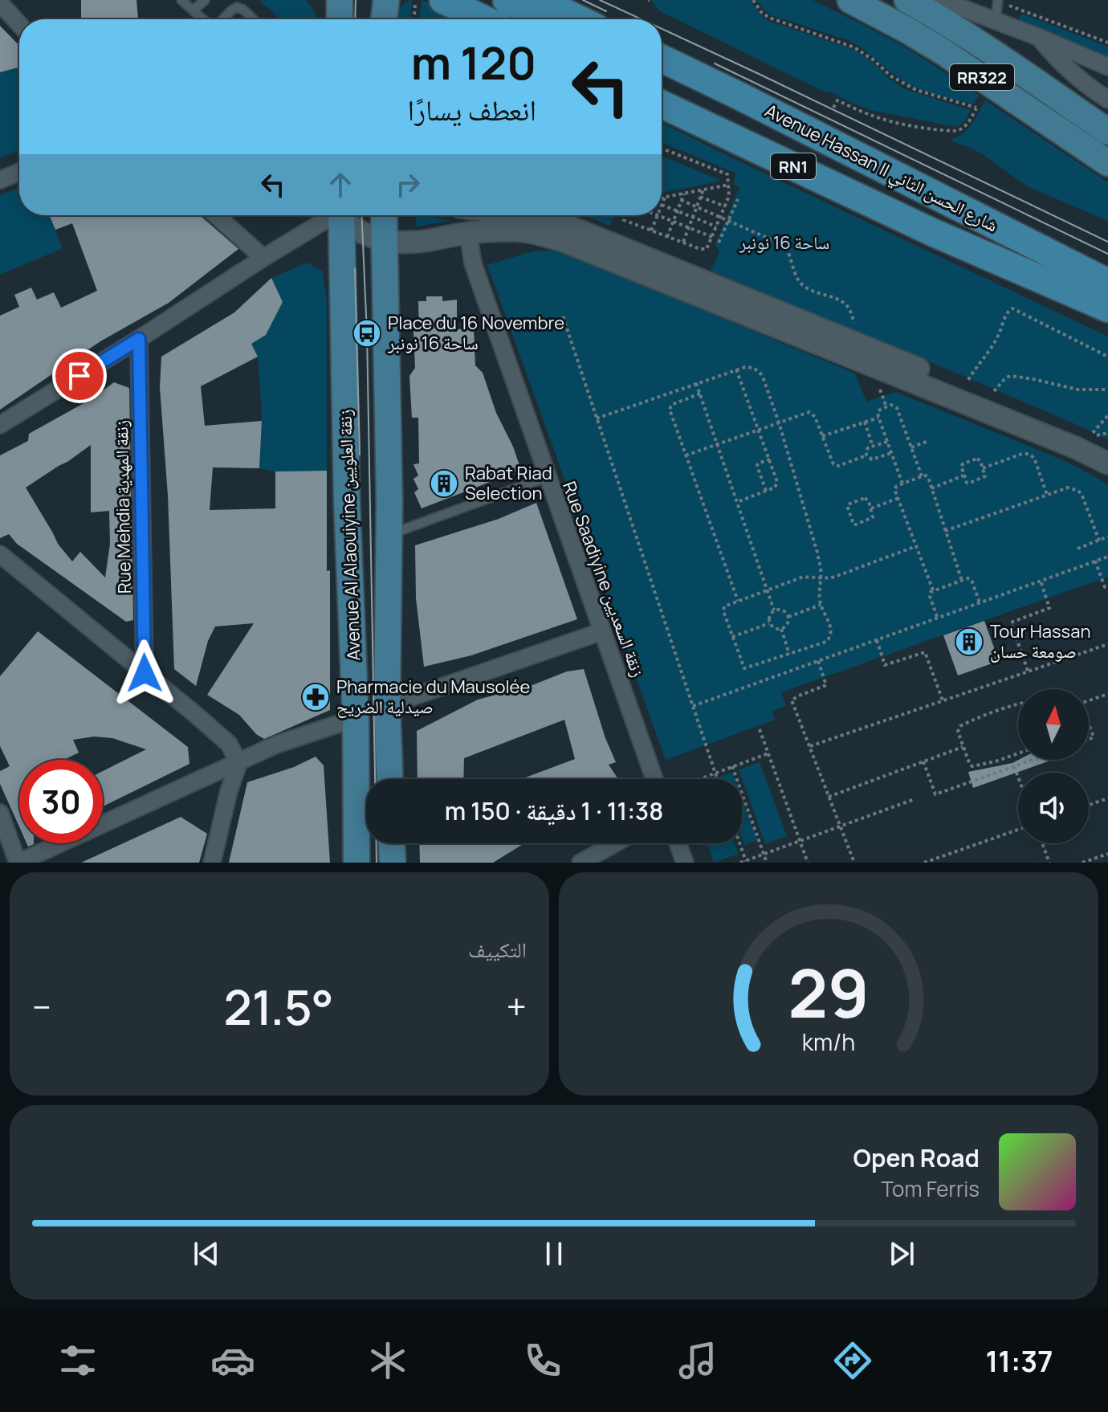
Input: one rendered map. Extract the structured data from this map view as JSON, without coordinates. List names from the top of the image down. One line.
{"streets":{"highway":["RN1","Avenue Hassan II شارع الحسن الثاني"],"main road":["RR322","Avenue Al Alaouiyine زنقة العلويين"],"street":["Rue Mehdia زنقة المهدية","Rue Saadiyine زنقة السعديين"]},"parks":["ساحة 16 نونبر"],"places":{"bus stop":["Place du 16 Novembre ساحة 16 نونبر"],"building":["Rabat Riad Selection","Tour Hassan صومعة حسان"],"pharmacy":["Pharmacie du Mausolée صيدلية الضريح"]},"north":"top","page":{"turn":["120 m","انعطف يسارًا"],"limit":"30","trip":"11:38 · 1 دقيقة · 150 m","tile":"التكييف","heat":["−","21.5°","+"],"song":["Open Road","Tom Ferris"],"tabs":"11:37","gauge":["29","km/h"]}}
